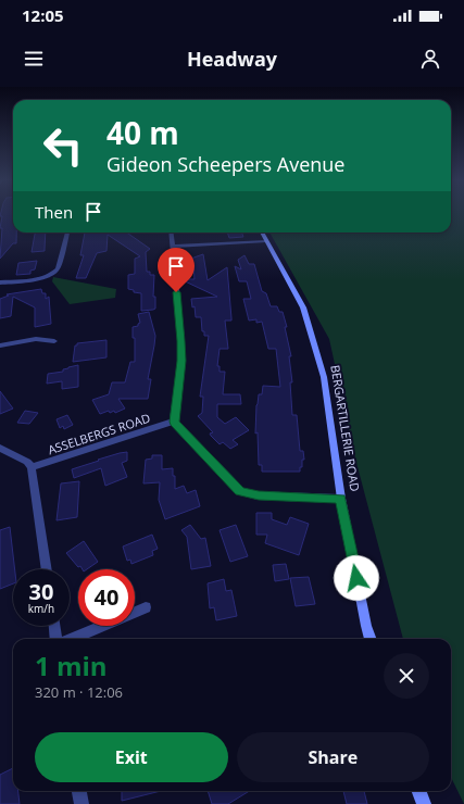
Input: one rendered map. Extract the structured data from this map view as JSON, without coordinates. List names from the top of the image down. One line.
{"streets":{"street":["BERGARTILLERIE ROAD","ASSELBERGS ROAD"]},"page":{"status":"12:05","header":"Headway","turn":["40 m","Gideon Scheepers Avenue"],"then":"Then","speed":"30 km/h","limit":"40","heading":["1 min","320 m · 12:06"],"buttons":["Exit","Share"]}}
